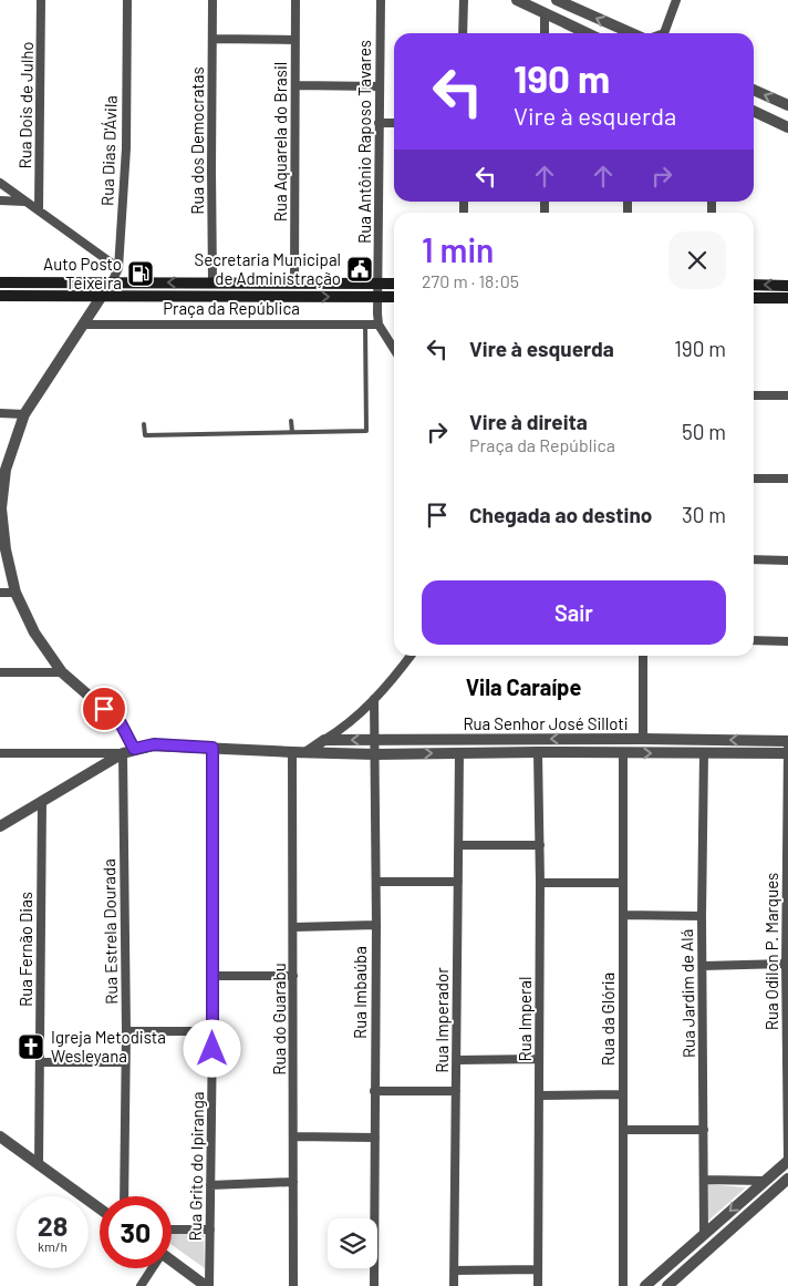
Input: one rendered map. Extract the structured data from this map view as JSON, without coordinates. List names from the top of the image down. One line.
{"streets":{"street":["Rua Dois de Julho","Rua dos Democratas","Rua Aquarela do Brasil","Rua Antônio Raposo Tavares","Rua Dias D'Ávila","Praça da República","Rua Senhor José Silloti","Rua Estrela Dourada","Rua Fernão Dias","Rua Odilon P. Marques","Rua Imbaúba","Rua Jardim de Alá","Rua do Guarabu","Rua Imperal","Rua da Glória","Rua Imperador","Rua Grito do Ipiranga"]},"crossings":[["Rua Senhor José Silloti","Rua Estrela Dourada"],["Rua Senhor José Silloti","Rua Fernão Dias"],["Rua Senhor José Silloti","Rua Odilon P. Marques"],["Rua Senhor José Silloti","Rua Imbaúba"],["Rua Senhor José Silloti","Rua Jardim de Alá"],["Rua Senhor José Silloti","Rua do Guarabu"],["Rua Senhor José Silloti","Rua Imperal"],["Rua Senhor José Silloti","Rua da Glória"],["Rua Senhor José Silloti","Rua Imperador"],["Rua Senhor José Silloti","Rua Grito do Ipiranga"]],"districts":["Vila Caraípe"],"places":{"public building":["Secretaria Municipal de Administração"],"fuel station":["Auto Posto Teixeira"],"church":["Igreja Metodista Wesleyana"]},"page":{"turn":["190 m","Vire à esquerda"],"heading":["1 min","270 m · 18:05"],"list":[{"name":"Vire à esquerda","value":"190 m"},{"name":"Vire à direita","note":"Praça da República","value":"50 m"},{"name":"Chegada ao destino","value":"30 m"}],"buttons":"Sair","speed":"28 km/h","limit":"30"}}
